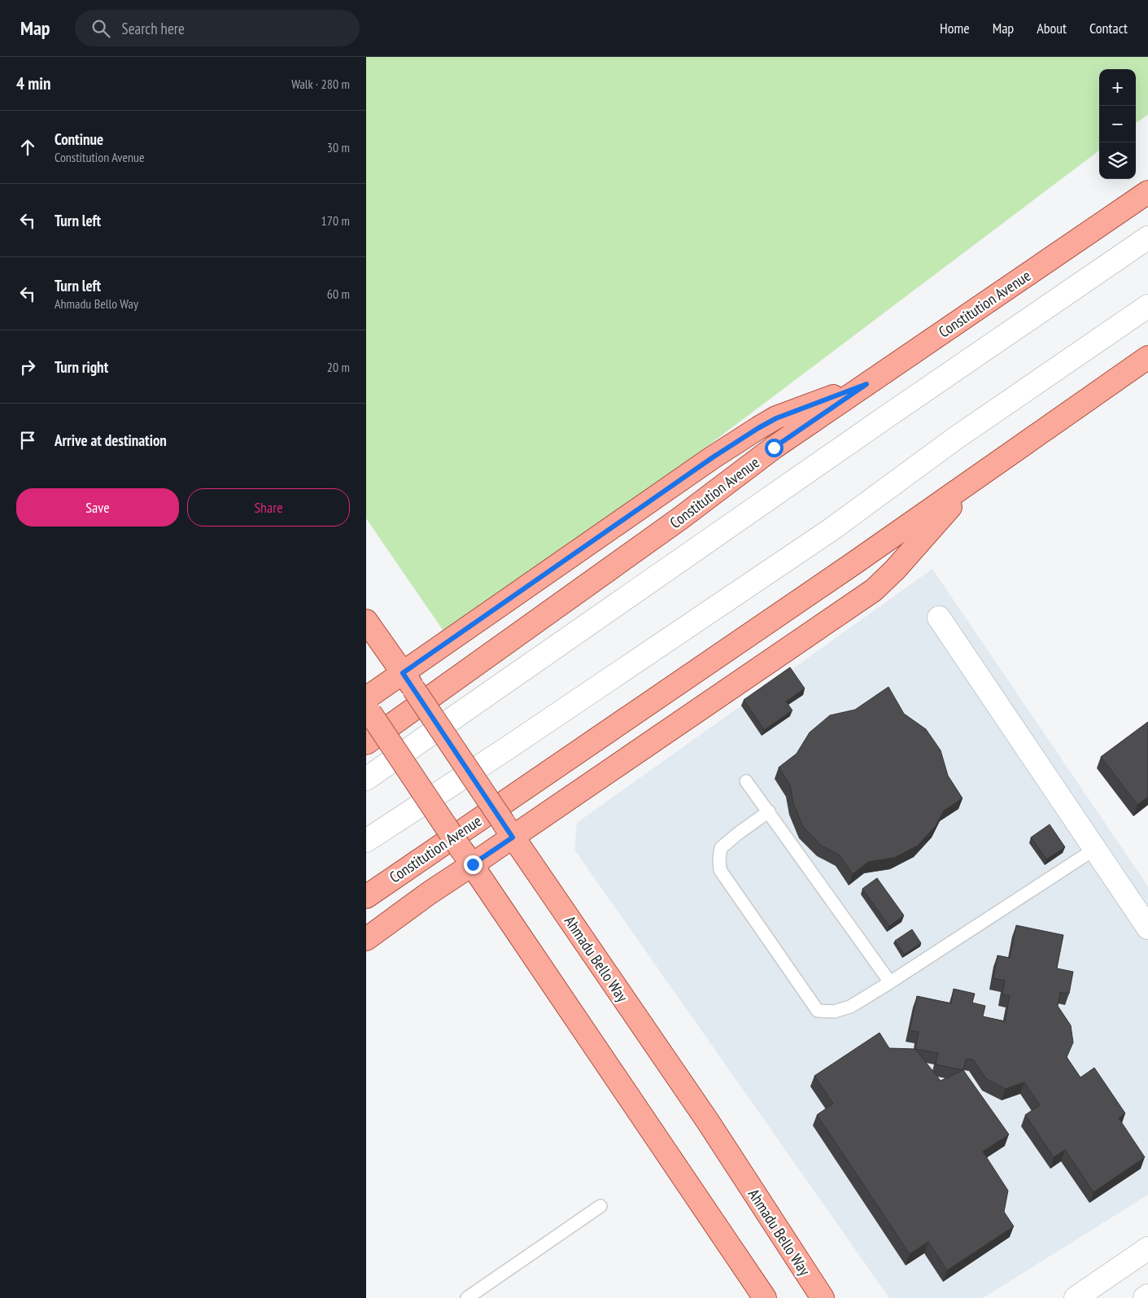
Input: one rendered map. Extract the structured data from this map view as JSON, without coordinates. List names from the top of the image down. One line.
{"streets":{"main road":["Constitution Avenue","Ahmadu Bello Way"]},"page":{"header":"Map","search":"Search here","nav":["Home","Map","About","Contact"],"heading":["4 min","Walk · 280 m"],"map_buttons":["+","−"],"list":[["Continue","Constitution Avenue","30 m"],["Turn left","170 m"],["Turn left","Ahmadu Bello Way","60 m"],["Turn right","20 m"],"Arrive at destination"],"buttons":["Save","Share"]}}
